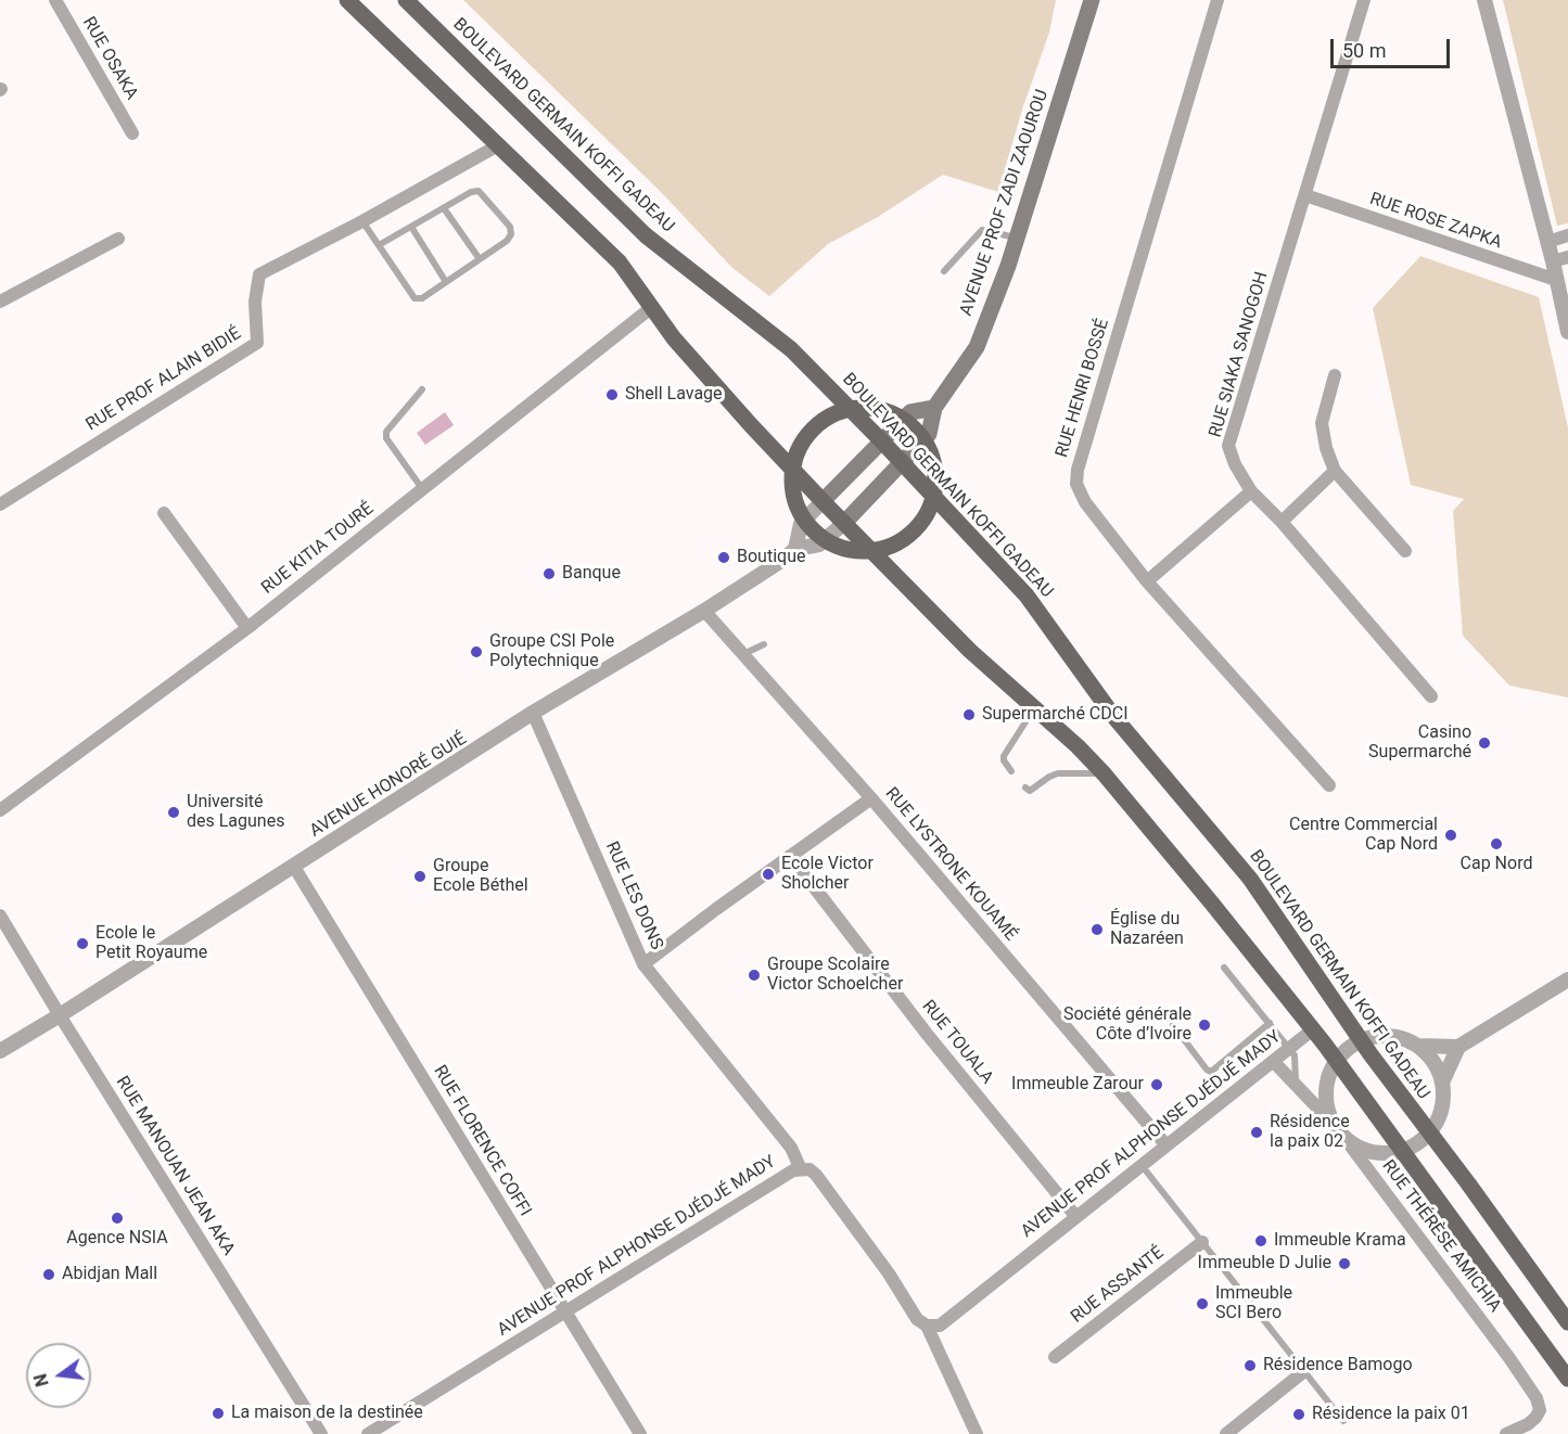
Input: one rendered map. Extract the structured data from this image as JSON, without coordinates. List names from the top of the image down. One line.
{"streets":{"main road":["BOULEVARD GERMAIN KOFFI GADEAU","AVENUE PROF ZADI ZAOUROU"],"street":["RUE OSAKA","RUE ROSE ZAPKA","RUE SIAKA SANOGOH","RUE PROF ALAIN BIDIÉ","RUE HENRI BOSSÉ","RUE KITIA TOURÉ","AVENUE HONORÉ GUIÉ","RUE LYSTRONE KOUAMÉ","RUE LES DONS","RUE TOUALA","AVENUE PROF ALPHONSE DJÉDJÉ MADY","RUE FLORENCE COFFI","RUE MANOUAN JEAN AKA","RUE THÉRÈSE AMICHIA","RUE ASSANTÉ"]},"crossings":[["RUE ROSE ZAPKA","RUE SIAKA SANOGOH"],["AVENUE HONORÉ GUIÉ","RUE LYSTRONE KOUAMÉ"],["AVENUE HONORÉ GUIÉ","RUE LES DONS"],["AVENUE HONORÉ GUIÉ","RUE FLORENCE COFFI"],["AVENUE HONORÉ GUIÉ","RUE MANOUAN JEAN AKA"],["RUE LYSTRONE KOUAMÉ","AVENUE PROF ALPHONSE DJÉDJÉ MADY"],["RUE LES DONS","AVENUE PROF ALPHONSE DJÉDJÉ MADY"],["RUE TOUALA","AVENUE PROF ALPHONSE DJÉDJÉ MADY"],["AVENUE PROF ALPHONSE DJÉDJÉ MADY","RUE FLORENCE COFFI"],["AVENUE PROF ALPHONSE DJÉDJÉ MADY","RUE THÉRÈSE AMICHIA"]],"places":["Shell Lavage","Boutique","Banque","Groupe CSI Pole Polytechnique","Supermarché CDCI","Casino Supermarché","Université des Lagunes","Centre Commercial Cap Nord","Cap Nord","Ecole Victor Sholcher","Groupe Ecole Béthel","Église du Nazaréen","Ecole le Petit Royaume","Groupe Scolaire Victor Schoelcher","Société générale Côte d’Ivoire","Immeuble Zarour","Résidence la paix 02","Agence NSIA","Immeuble Krama","Immeuble D Julie","Abidjan Mall","Immeuble SCI Bero","Résidence Bamogo","La maison de la destinée","Résidence la paix 01"],"scale_bar":"50 m","north":"left"}
